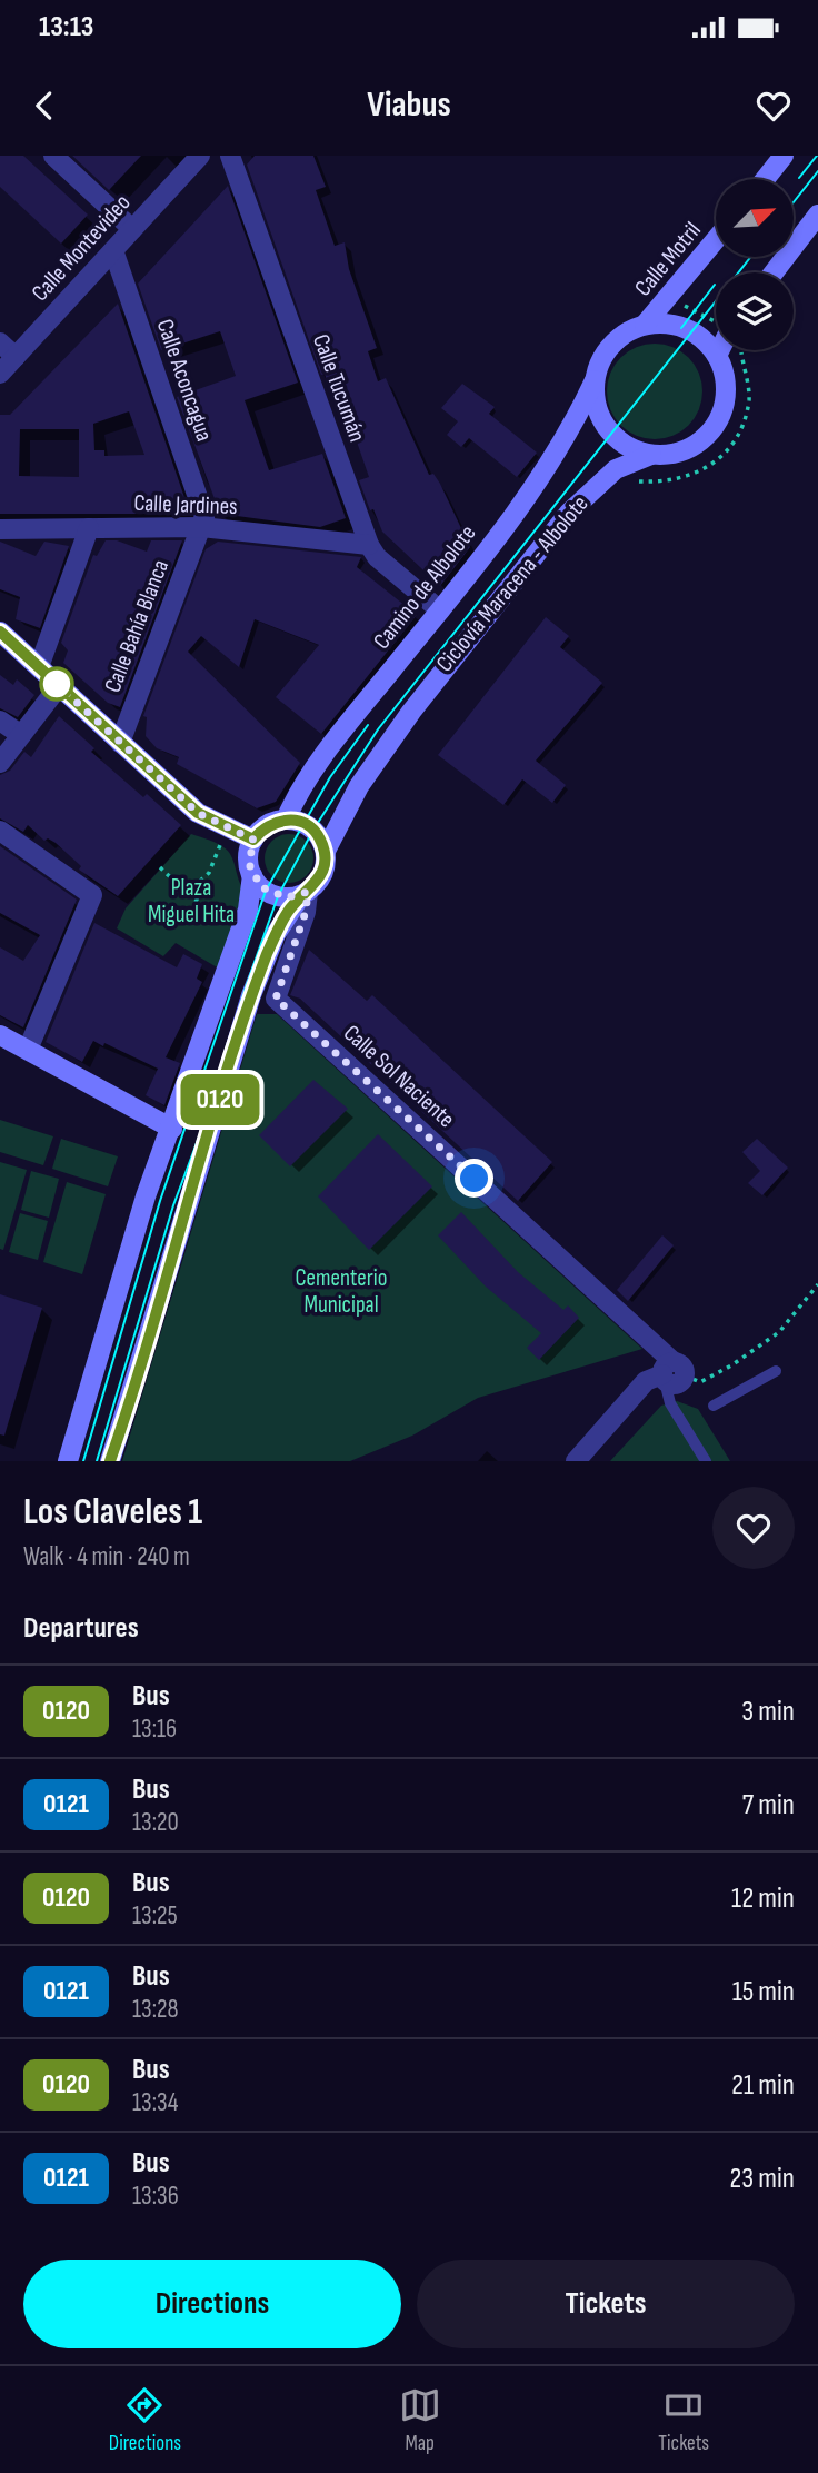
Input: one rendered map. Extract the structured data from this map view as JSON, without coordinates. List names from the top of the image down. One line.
{"streets":{"street":["Calle Montevideo","Calle Motril","Calle Aconcagua","Calle Tucumán","Calle Jardines","Camino de Albolote","Calle Bahía Blanca","Calle Sol Naciente"]},"crossings":[["Calle Montevideo","Calle Aconcagua"],["Calle Motril","Camino de Albolote"],["Calle Aconcagua","Calle Jardines"],["Calle Aconcagua","Calle Bahía Blanca"],["Calle Tucumán","Calle Jardines"],["Calle Tucumán","Camino de Albolote"],["Calle Jardines","Calle Bahía Blanca"],["Camino de Albolote","Calle Sol Naciente"]],"parks":["Plaza Miguel Hita","Cementerio Municipal"],"lines":["bus line 0120"],"north":"top right","page":{"status":"13:13","header":"Viabus","on_map":"0120","heading":[["Los Claveles 1","Walk · 4 min · 240 m"],"Departures"],"list":[{"mark":"0120","name":"Bus","note":"13:16","value":"3 min"},{"mark":"0121","name":"Bus","note":"13:20","value":"7 min"},{"mark":"0120","name":"Bus","note":"13:25","value":"12 min"},{"mark":"0121","name":"Bus","note":"13:28","value":"15 min"},{"mark":"0120","name":"Bus","note":"13:34","value":"21 min"},{"mark":"0121","name":"Bus","note":"13:36","value":"23 min"}],"buttons":["Directions","Tickets"],"tabs":["Directions","Map","Tickets"]}}
